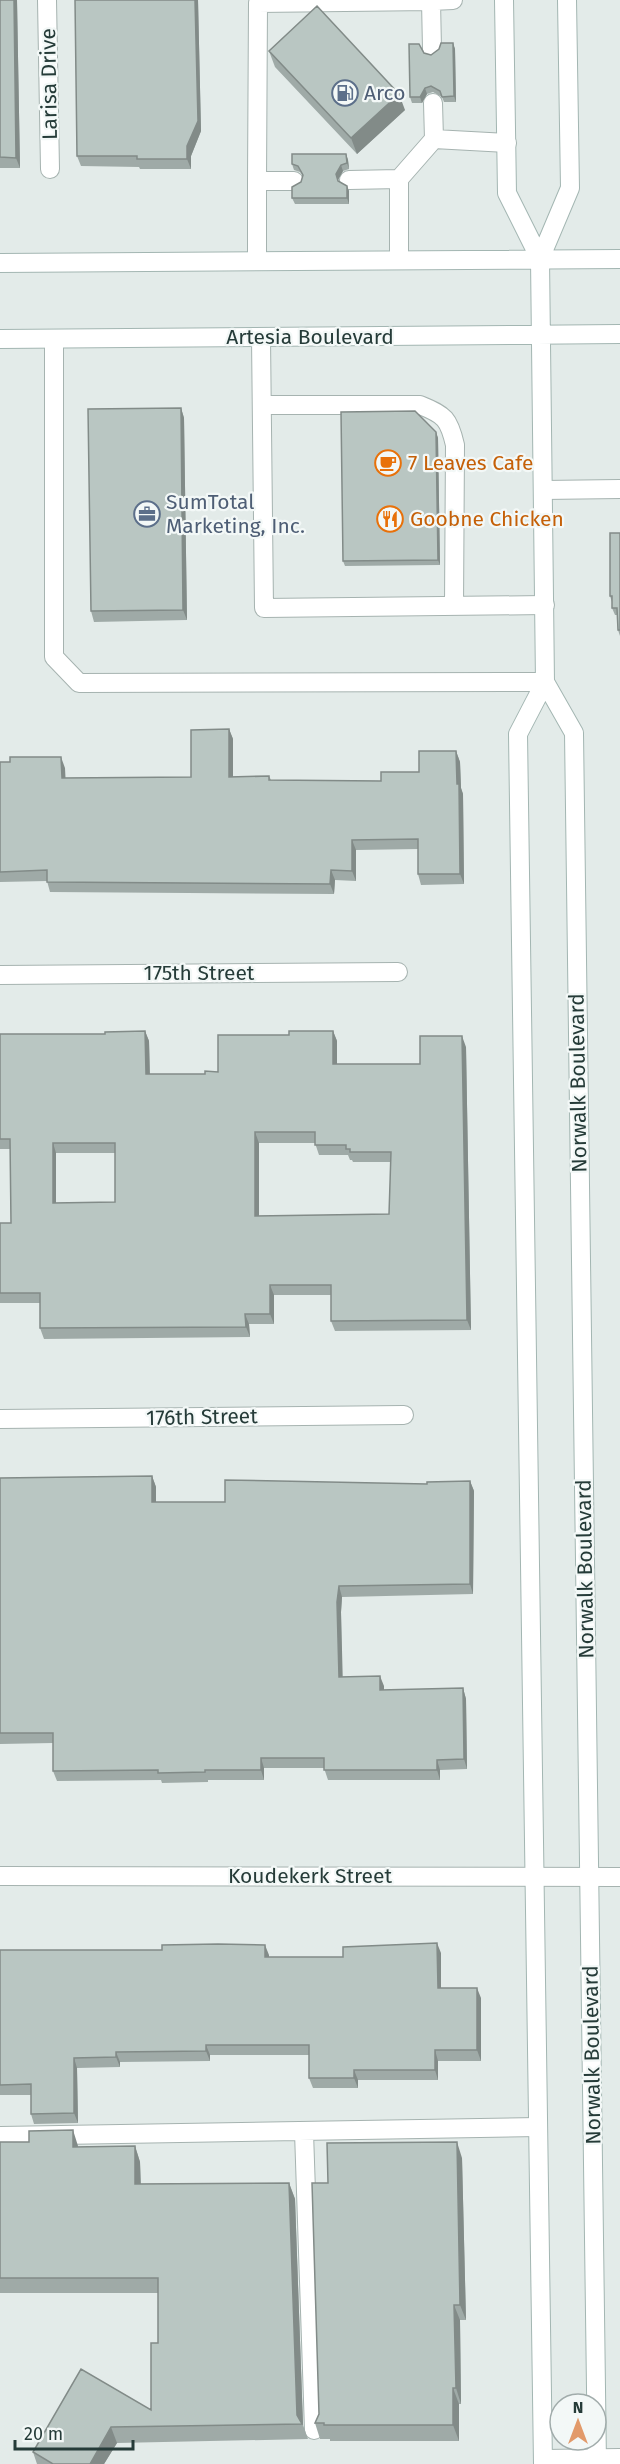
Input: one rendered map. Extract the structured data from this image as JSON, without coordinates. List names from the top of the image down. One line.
{"streets":{"main road":["Larisa Drive","Artesia Boulevard","175th Street","Norwalk Boulevard","176th Street","Koudekerk Street"]},"crossings":[["Artesia Boulevard","Norwalk Boulevard"],["Norwalk Boulevard","Koudekerk Street"]],"places":{"fuel station":["Arco"],"cafe":["7 Leaves Cafe"],"office":["SumTotal Marketing, Inc."],"restaurant":["Goobne Chicken"]},"scale_bar":"20 m","north":"top"}
